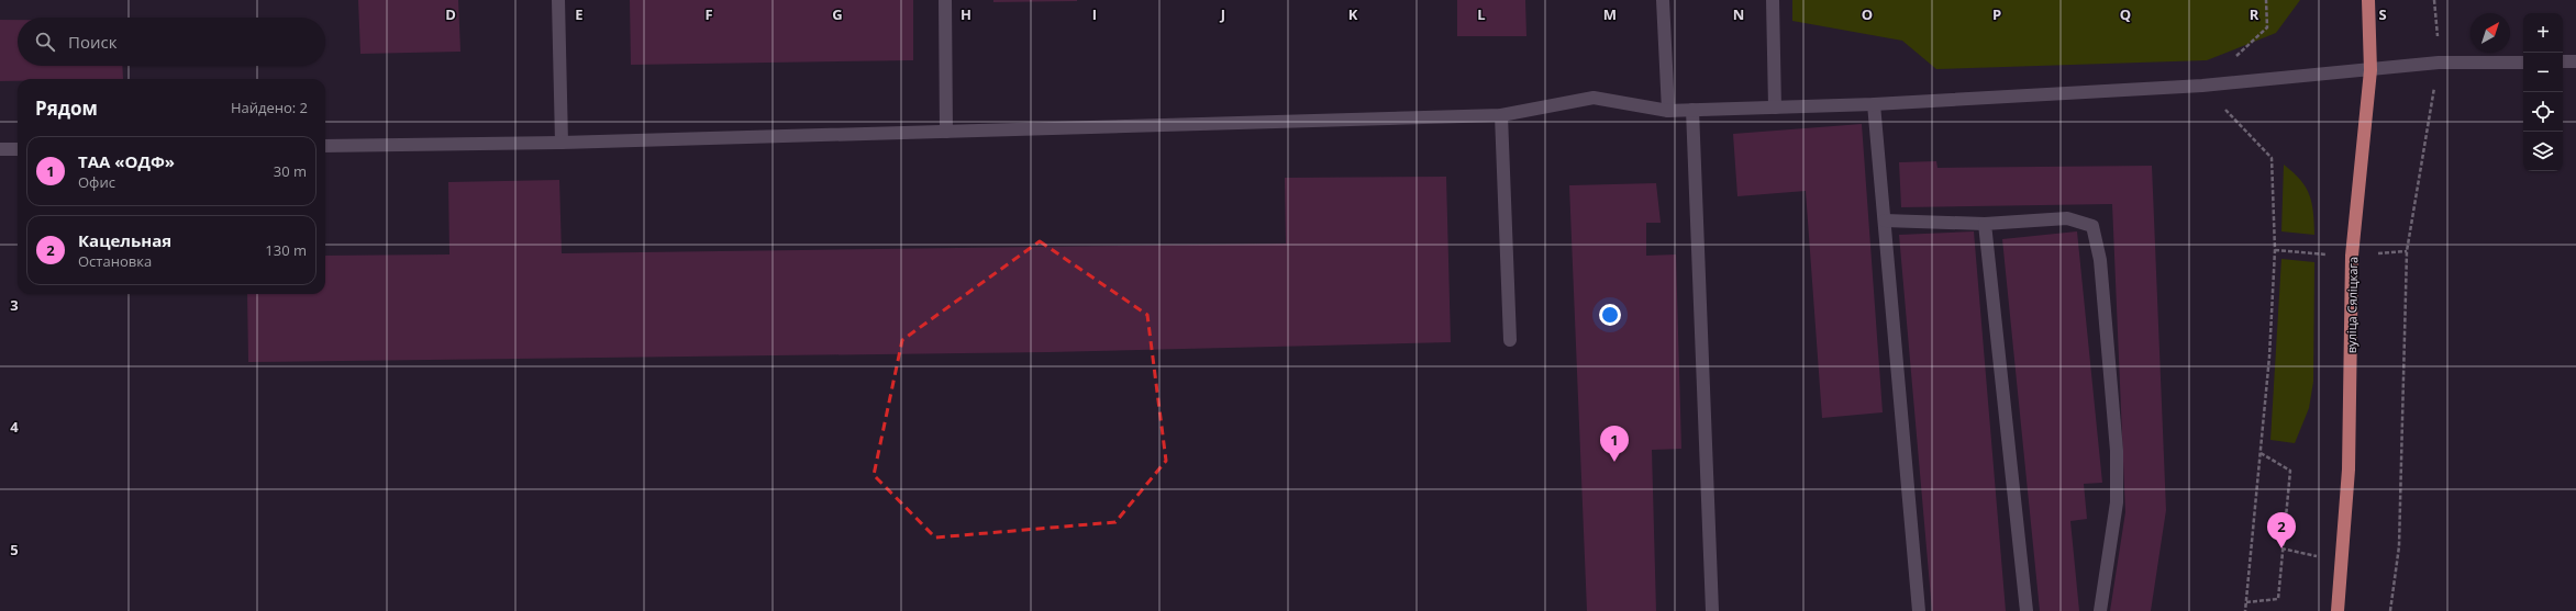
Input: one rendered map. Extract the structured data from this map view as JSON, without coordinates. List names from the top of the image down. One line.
{"streets":{"main road":["вуліца Сяліцкага"]},"north":"top right","page":{"map_buttons":["+","−"],"search":"Поиск","heading":["Рядом","Найдено: 2"],"list":[{"mark":"1","name":"ТАА «ОДФ»","note":"Офис","value":"30 m"},{"mark":"2","name":"Кацельная","note":"Остановка","value":"130 m"}],"pins":["1","2"]},"grid":{"columns":["D","E","F","G","H","I","J","K","L","M","N","O","P","Q","R","S"],"rows":["3","4","5"]}}
